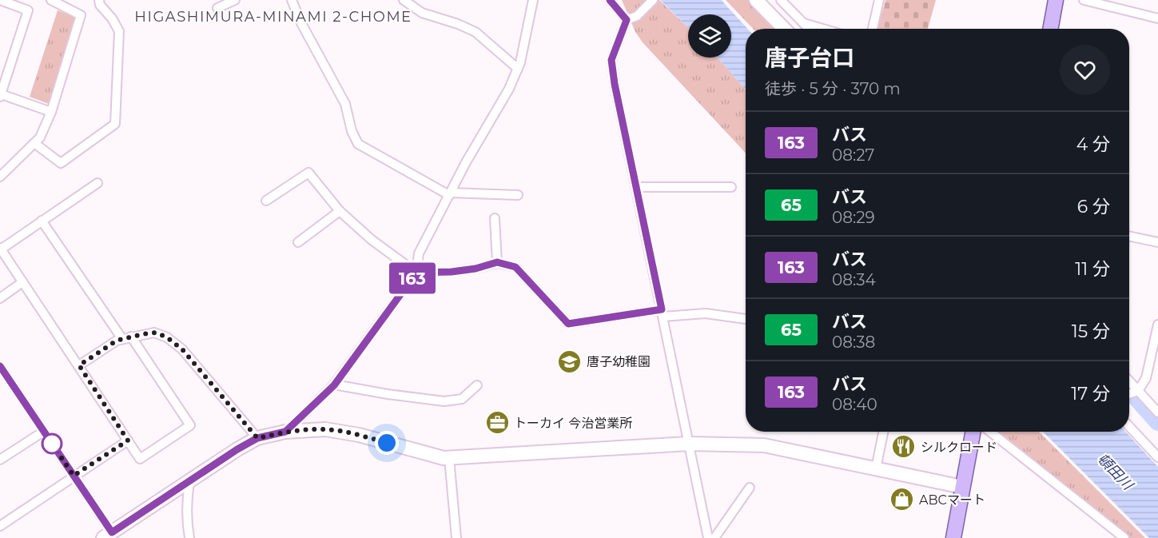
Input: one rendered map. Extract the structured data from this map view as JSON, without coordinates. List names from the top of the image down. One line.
{"districts":["HIGASHIMURA-MINAMI 2-CHOME"],"water":["頓田川"],"places":{"school or university":["唐子幼稚園"],"office":["トーカイ 今治営業所"],"restaurant":["シルクロード"],"shop":["ABCマート"]},"lines":["bus line 163"],"page":{"on_map":"163","heading":["唐子台口","徒歩 · 5 分 · 370 m"],"list":[{"mark":"163","name":"バス","note":"08:27","value":"4 分"},{"mark":"65","name":"バス","note":"08:29","value":"6 分"},{"mark":"163","name":"バス","note":"08:34","value":"11 分"},{"mark":"65","name":"バス","note":"08:38","value":"15 分"},{"mark":"163","name":"バス","note":"08:40","value":"17 分"}]}}
